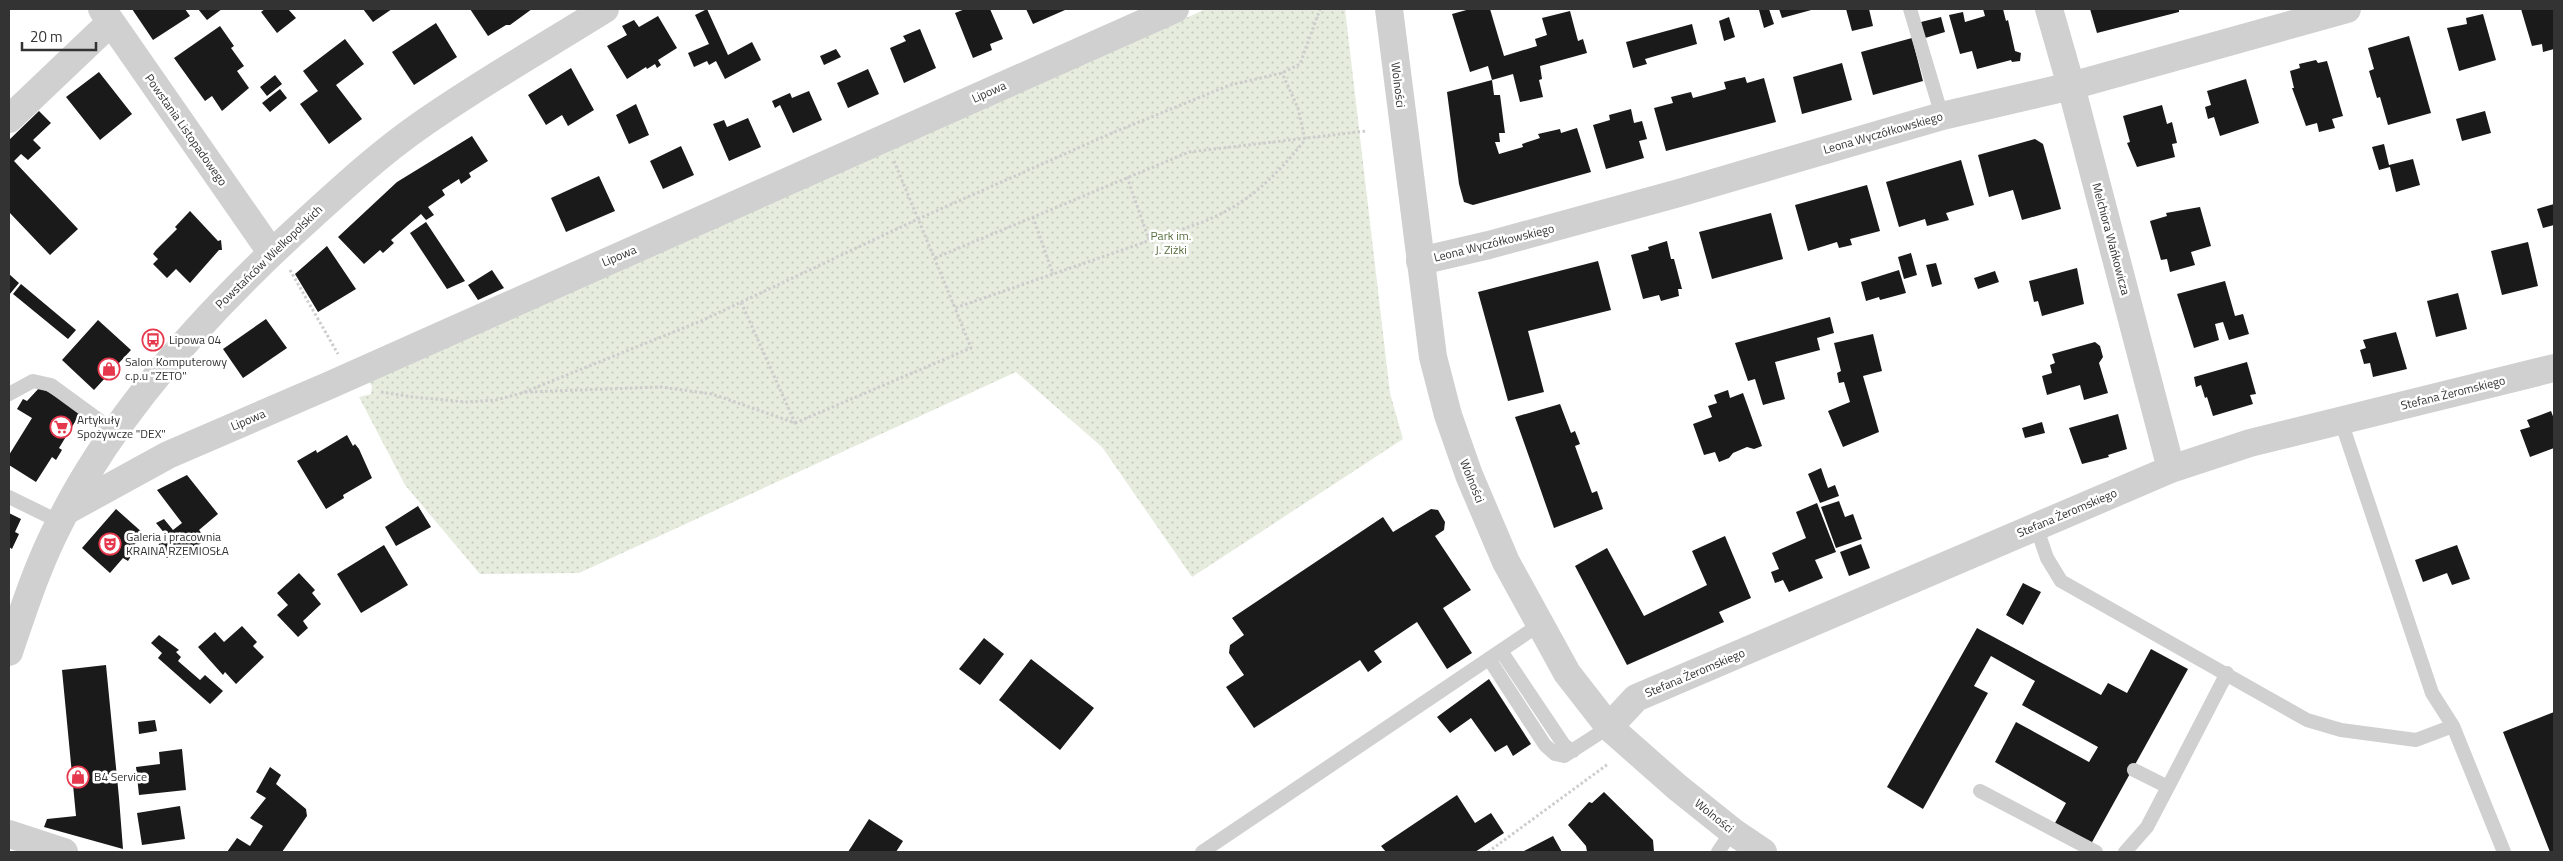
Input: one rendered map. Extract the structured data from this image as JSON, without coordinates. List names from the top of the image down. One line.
{"streets":{"street":["Wolności","Lipowa","Powstania Listopadowego","Leona Wyczółkowskiego","Melchiora Wańkowicza","Powstańców Wielkopolskich","Stefana Żeromskiego"]},"crossings":[["Wolności","Leona Wyczółkowskiego"],["Wolności","Stefana Żeromskiego"],["Lipowa","Powstańców Wielkopolskich"],["Powstania Listopadowego","Powstańców Wielkopolskich"],["Leona Wyczółkowskiego","Melchiora Wańkowicza"],["Melchiora Wańkowicza","Stefana Żeromskiego"]],"parks":["Park im. J. Ziżki"],"places":{"bus stop":["Lipowa 04"],"shop":["Salon Komputerowy c.p.u \"ZETO\"","B4 Service"],"supermarket":["Artykuły Spożywcze \"DEX\""],"theatre":["Galeria i pracownia KRAINA RZEMIOSŁA"]},"scale_bar":"20 m"}
